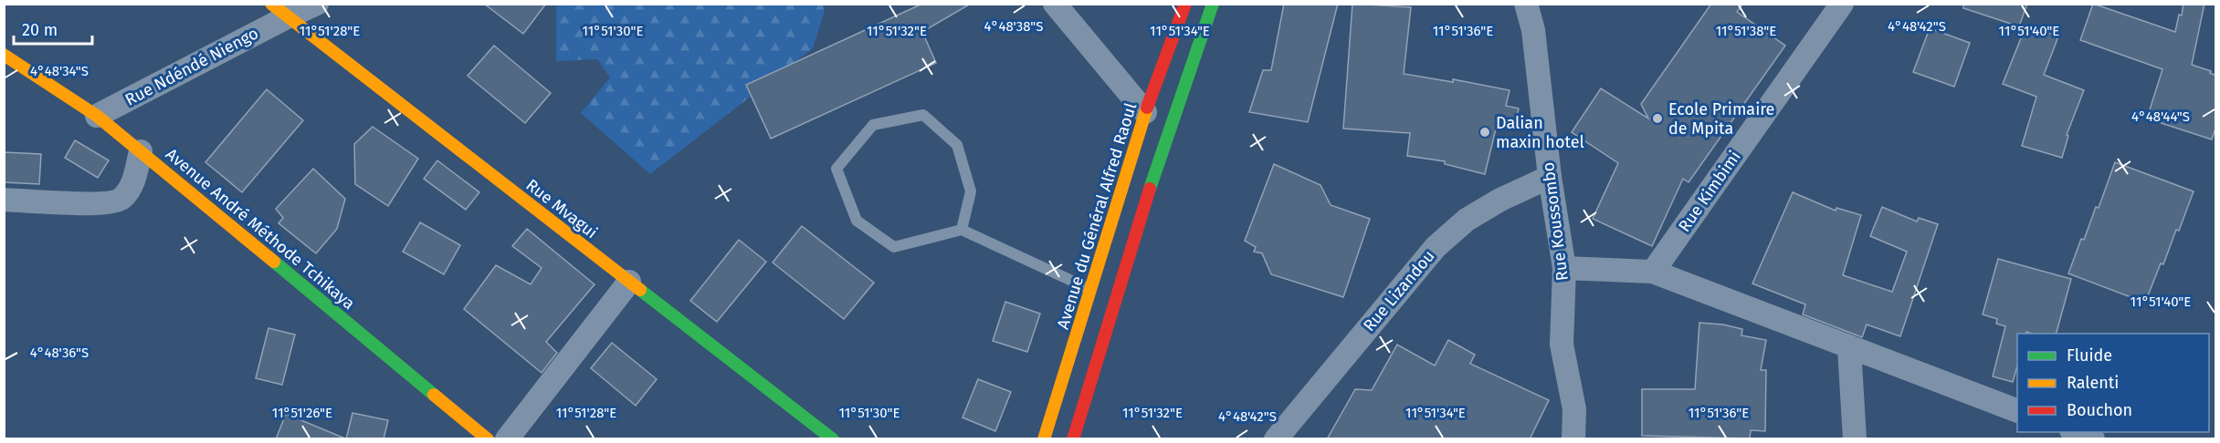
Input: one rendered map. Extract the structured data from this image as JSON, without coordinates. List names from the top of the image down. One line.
{"streets":{"street":["Rue Ndéndé Niengo","Rue Kimbimi","Rue Mvagui","Avenue du Général Alfred Raoul","Rue Koussombo","Avenue André Méthode Tchikaya","Rue Lizandou"]},"crossings":[["Rue Ndéndé Niengo","Rue Mvagui"],["Rue Ndéndé Niengo","Avenue André Méthode Tchikaya"],["Rue Koussombo","Rue Lizandou"]],"places":["Ecole Primaire de Mpita","Dalian maxin hotel"],"legend":["Fluide","Ralenti","Bouchon"],"scale_bar":"20 m","coordinates":["4°48'38\"S","4°48'42\"S","11°51'28\"E","11°51'30\"E","11°51'32\"E","11°51'34\"E","11°51'36\"E","11°51'38\"E","11°51'40\"E","4°48'34\"S","4°48'44\"S","4°48'36\"S","11°51'26\"E"]}
